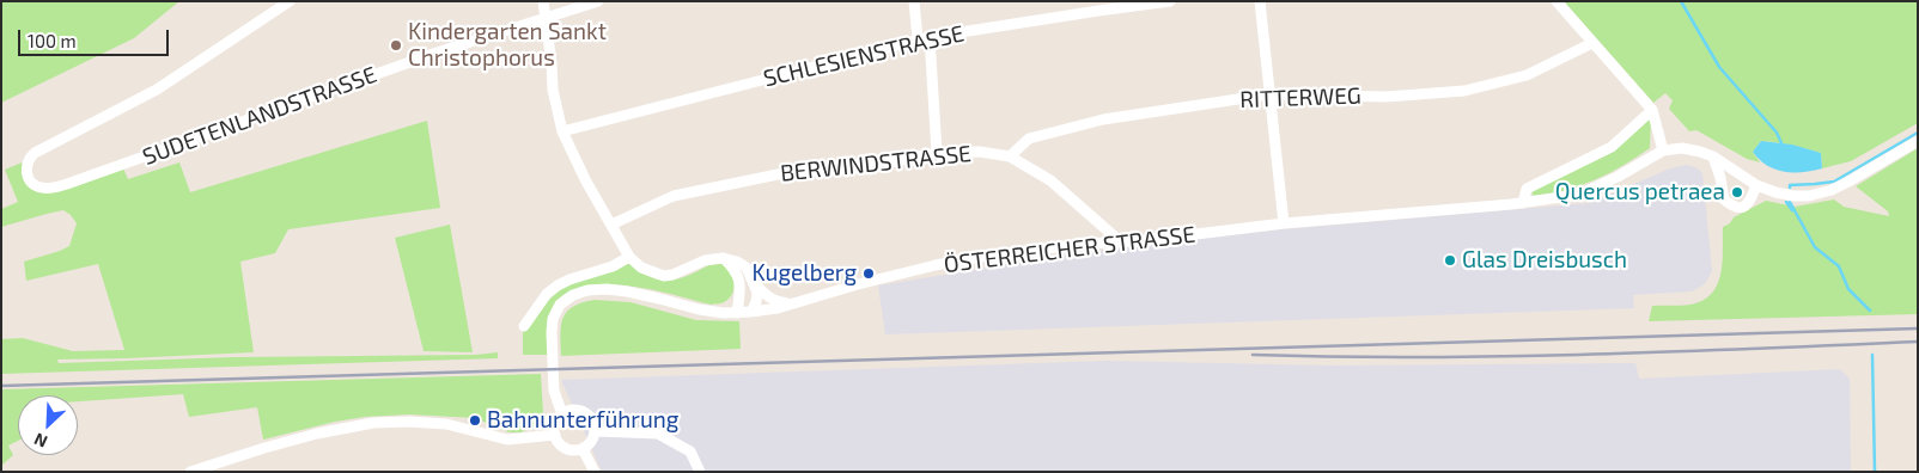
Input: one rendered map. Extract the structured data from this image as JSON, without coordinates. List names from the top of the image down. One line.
{"streets":{"street":["SCHLESIENSTRASSE","RITTERWEG","SUDETENLANDSTRASSE","BERWINDSTRASSE","ÖSTERREICHER STRASSE"]},"crossings":[["RITTERWEG","BERWINDSTRASSE"],["BERWINDSTRASSE","ÖSTERREICHER STRASSE"]],"places":["Kindergarten Sankt Christophorus","Quercus petraea","Glas Dreisbusch","Kugelberg","Bahnunterführung"],"scale_bar":"100 m","north":"bottom left"}
